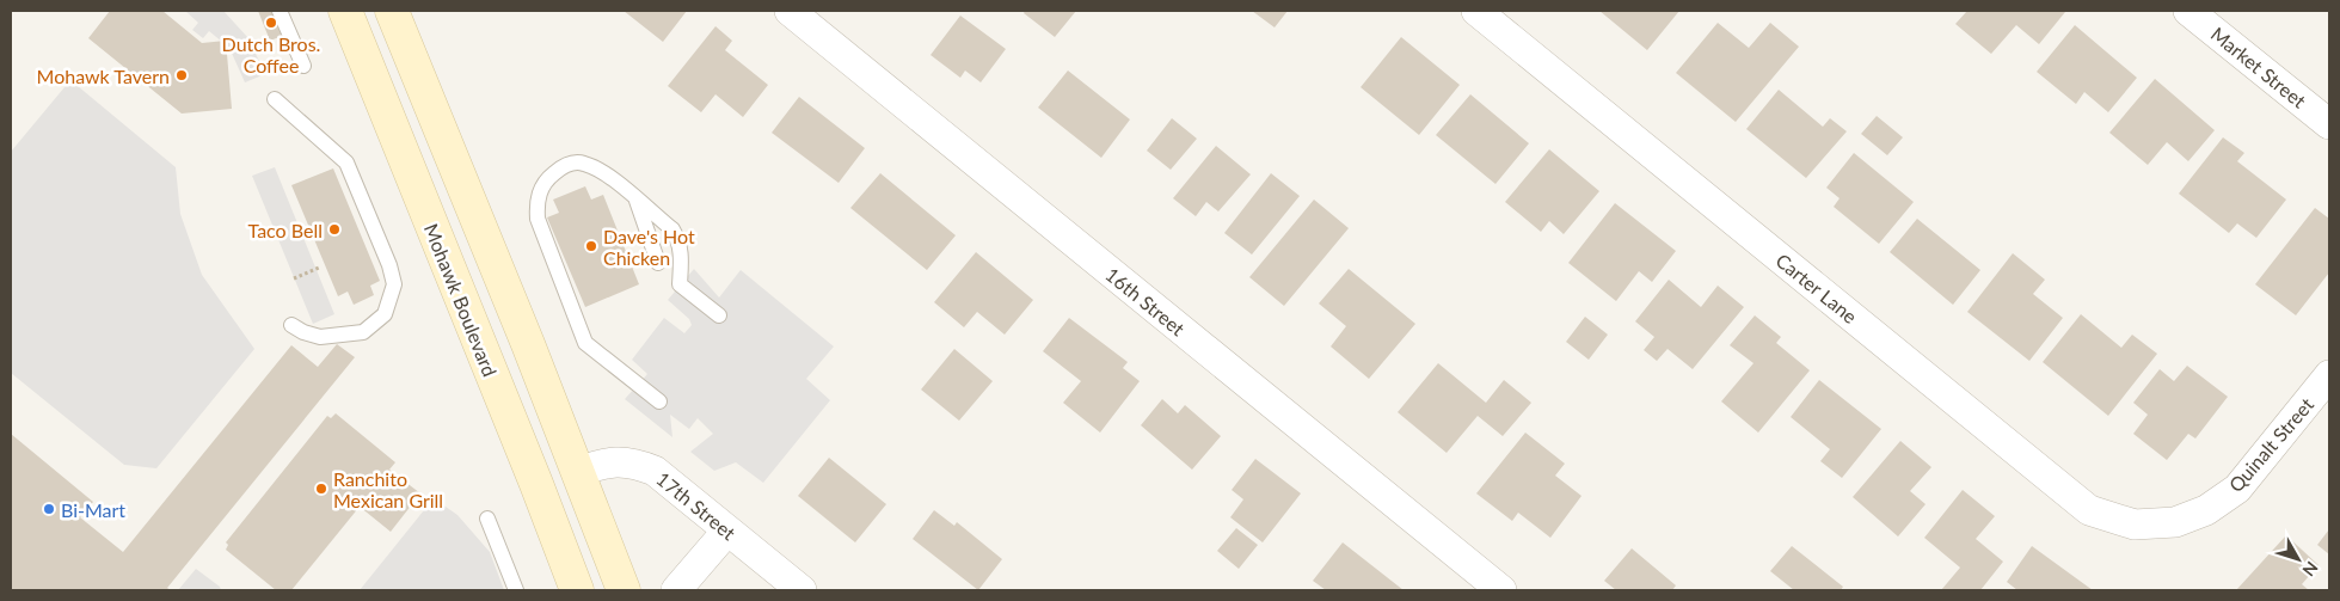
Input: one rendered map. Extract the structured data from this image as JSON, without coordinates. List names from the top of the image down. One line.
{"streets":{"main road":["Mohawk Boulevard"],"street":["Market Street","Carter Lane","16th Street","Quinalt Street","17th Street"]},"crossings":[["Carter Lane","Quinalt Street"]],"places":["Dutch Bros. Coffee","Mohawk Tavern","Taco Bell","Dave's Hot Chicken","Ranchito Mexican Grill","Bi-Mart"],"north":"bottom right"}
